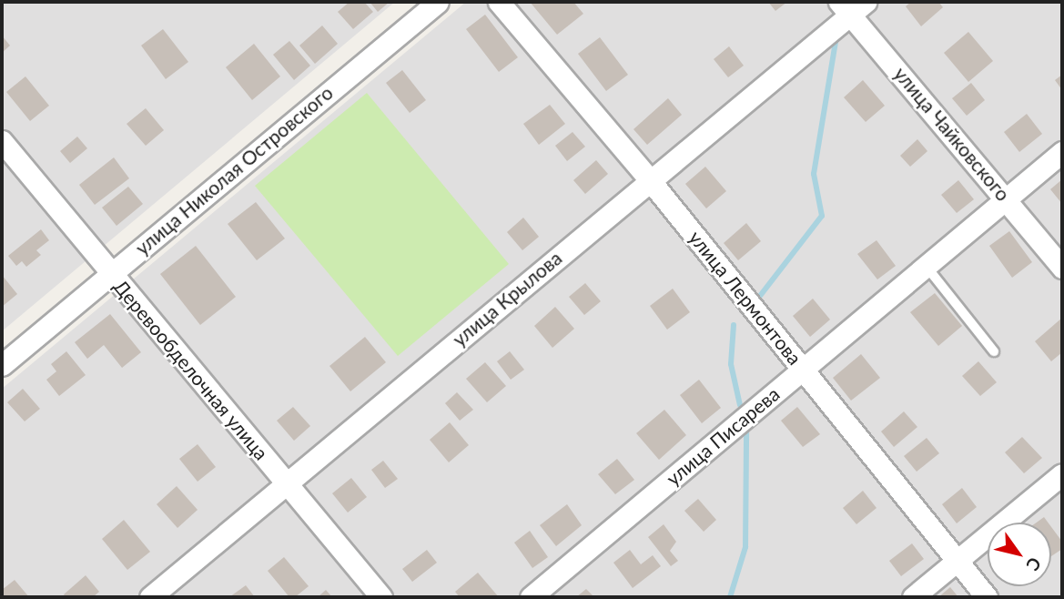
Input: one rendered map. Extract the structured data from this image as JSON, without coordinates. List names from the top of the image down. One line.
{"streets":{"street":["улица Чайковского","улица Николая Островского","улица Лермонтова","улица Крылова","Деревообделочная улица","улица Писарева"]},"crossings":[["улица Чайковского","улица Крылова"],["улица Чайковского","улица Писарева"],["улица Николая Островского","Деревообделочная улица"],["улица Лермонтова","улица Крылова"],["улица Лермонтова","улица Писарева"],["улица Крылова","Деревообделочная улица"]],"north":"bottom right"}
